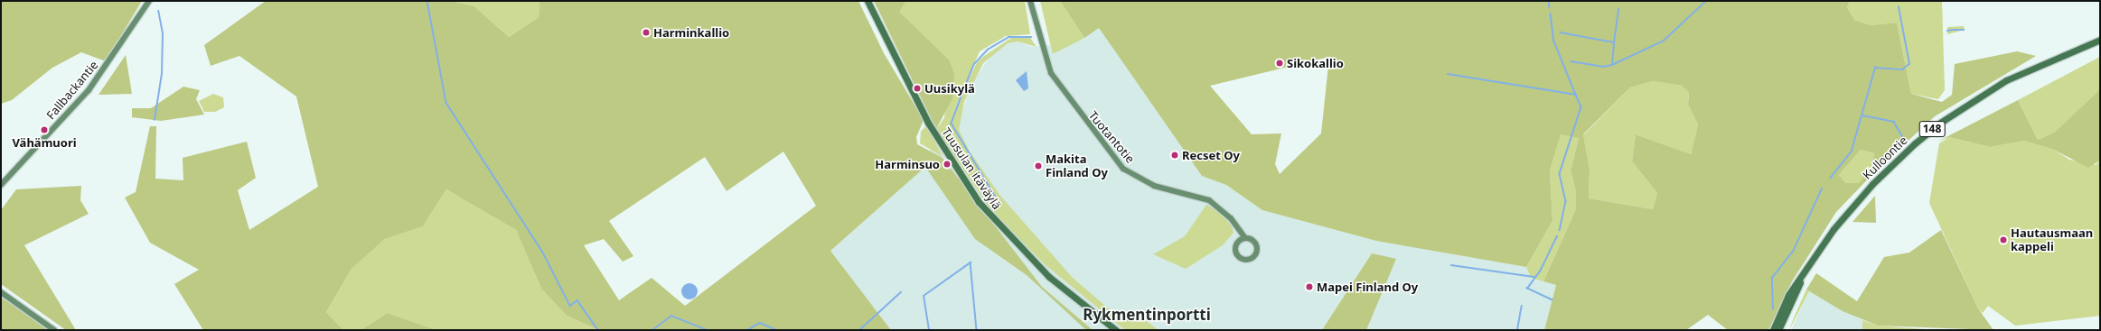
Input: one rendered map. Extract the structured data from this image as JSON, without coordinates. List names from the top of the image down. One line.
{"streets":{"main road":["148","Kulloontie","Tuusulan itäväylä"],"street":["Fallbackantie","Tuotantotie"]},"districts":["Rykmentinportti"],"places":["Harminkallio","Sikokallio","Uusikylä","Vähämuori","Recset Oy","Harminsuo","Makita Finland Oy","Hautausmaan kappeli","Mapei Finland Oy"]}
